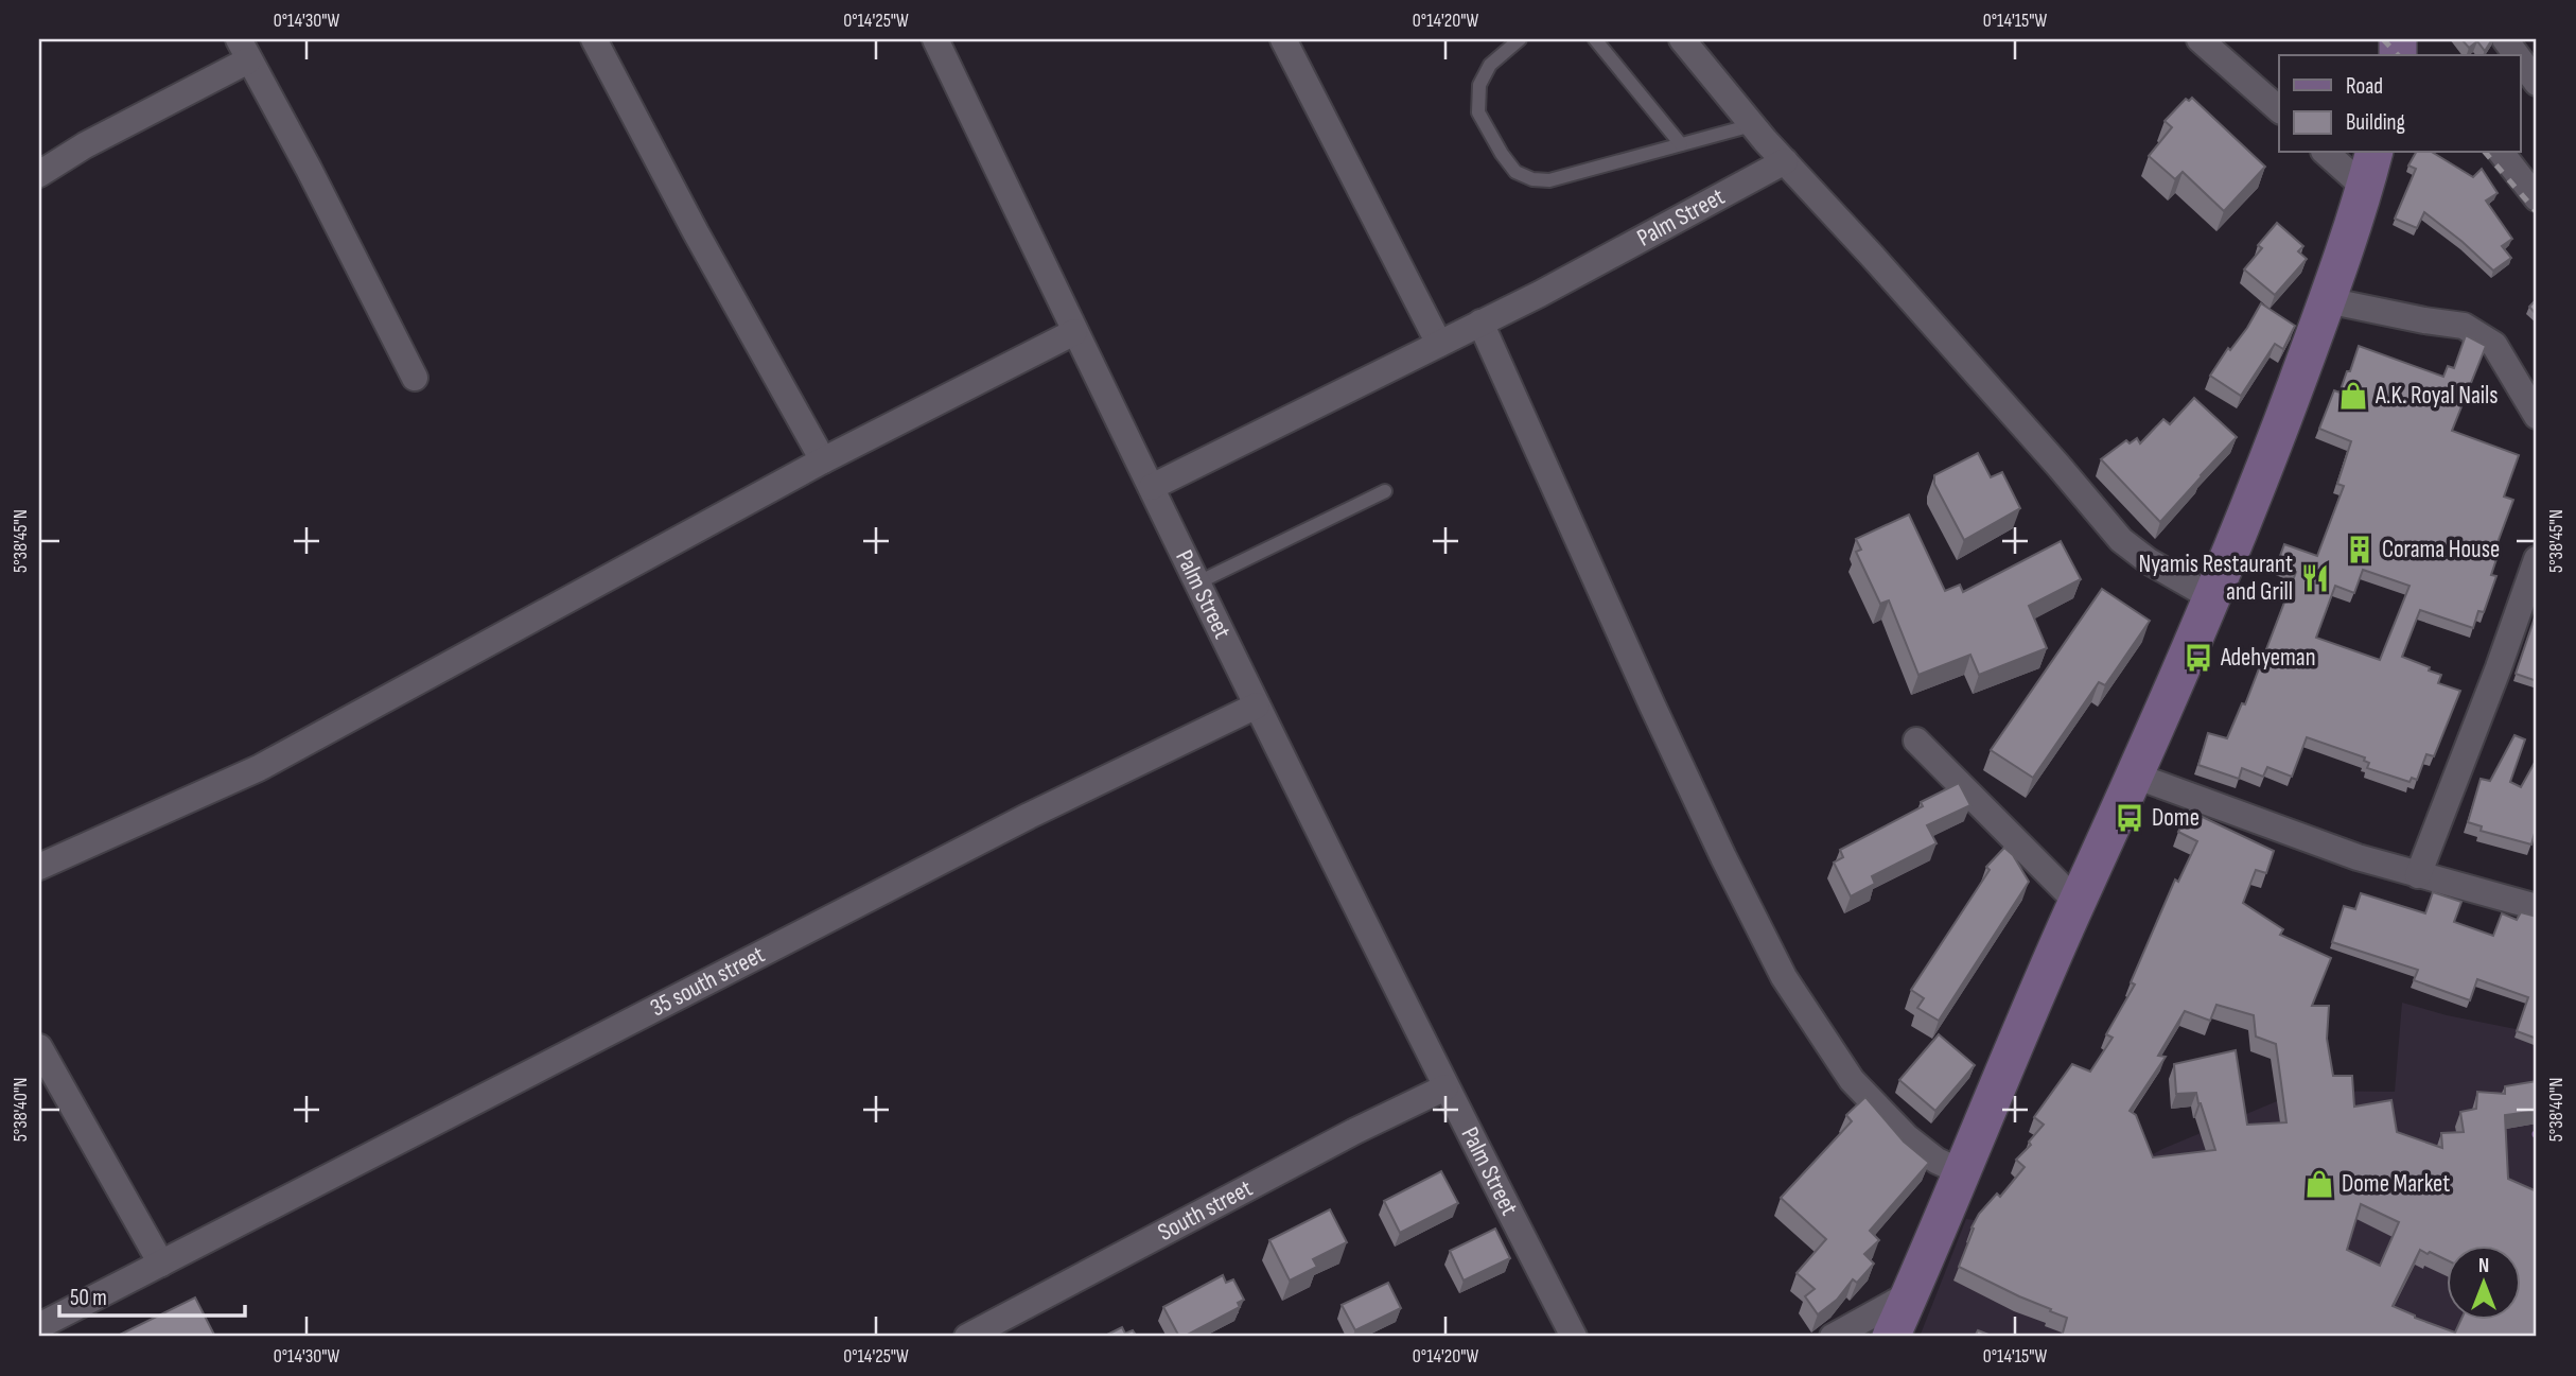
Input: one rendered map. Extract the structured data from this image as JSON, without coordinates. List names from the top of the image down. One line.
{"streets":{"street":["Palm Street","35 south street","South street"]},"crossings":[["Palm Street","35 south street"],["Palm Street","South street"]],"places":{"shop":["A.K. Royal Nails","Dome Market"],"building":["Corama House"],"restaurant":["Nyamis Restaurant and Grill"],"bus stop":["Adehyeman","Dome"]},"legend":["Road","Building"],"scale_bar":"50 m","north":"top","coordinates":["0°14'30\"W","0°14'25\"W","0°14'20\"W","0°14'15\"W","5°38'45\"N","5°38'40\"N"]}
